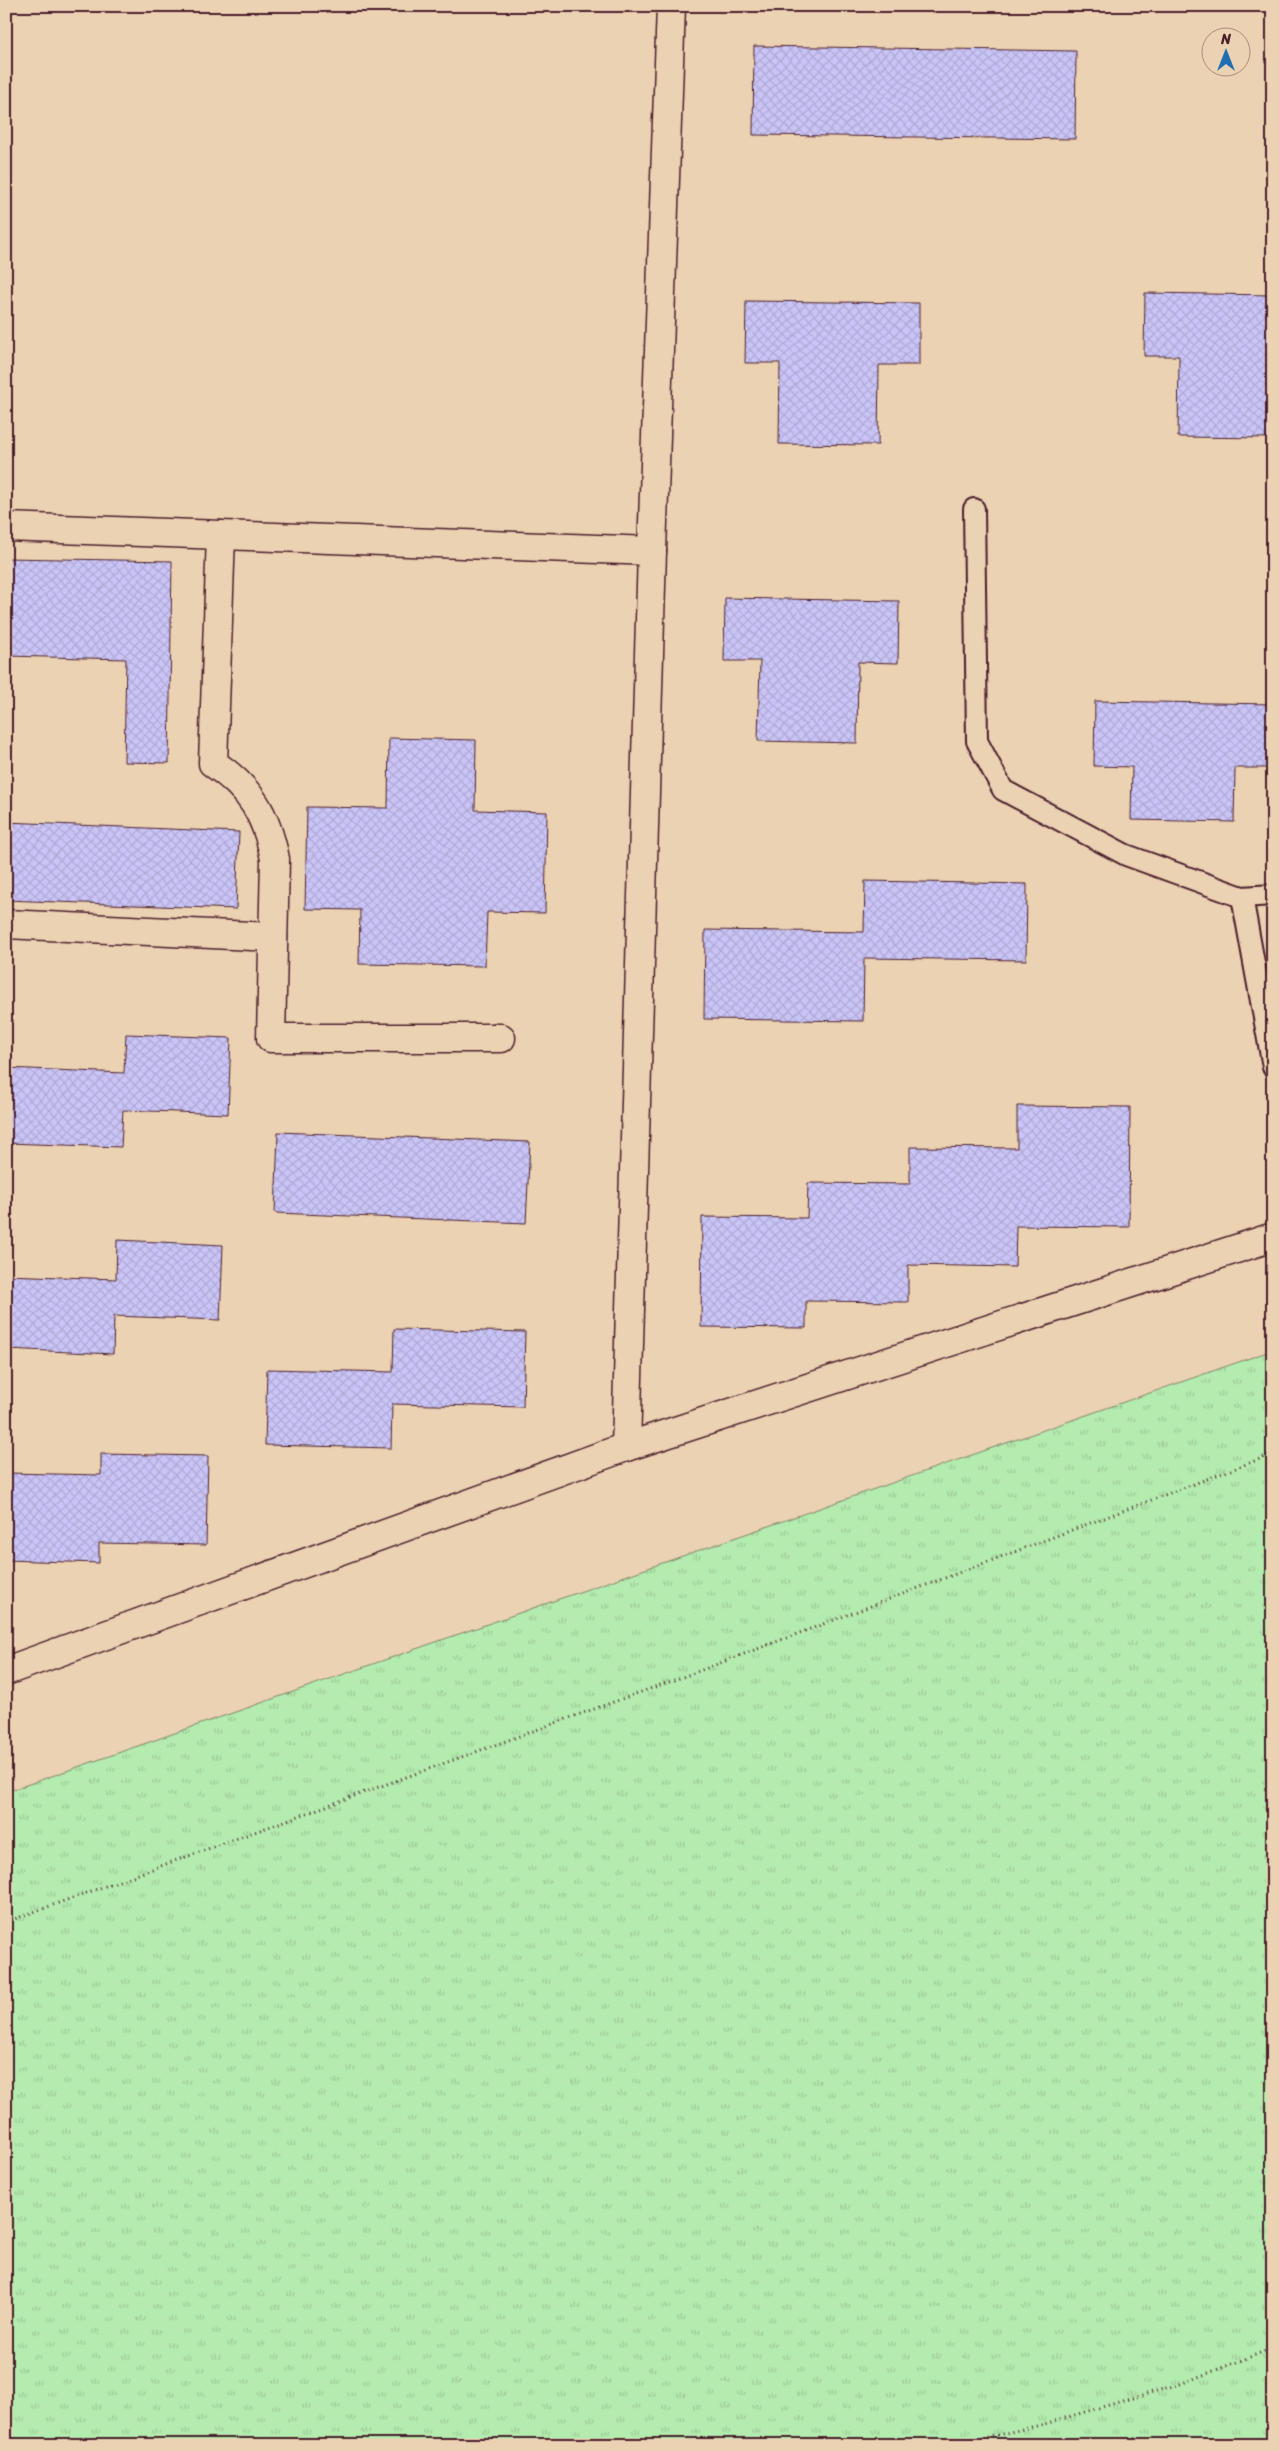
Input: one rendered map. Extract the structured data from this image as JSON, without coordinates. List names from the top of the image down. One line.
{"north":"top"}
